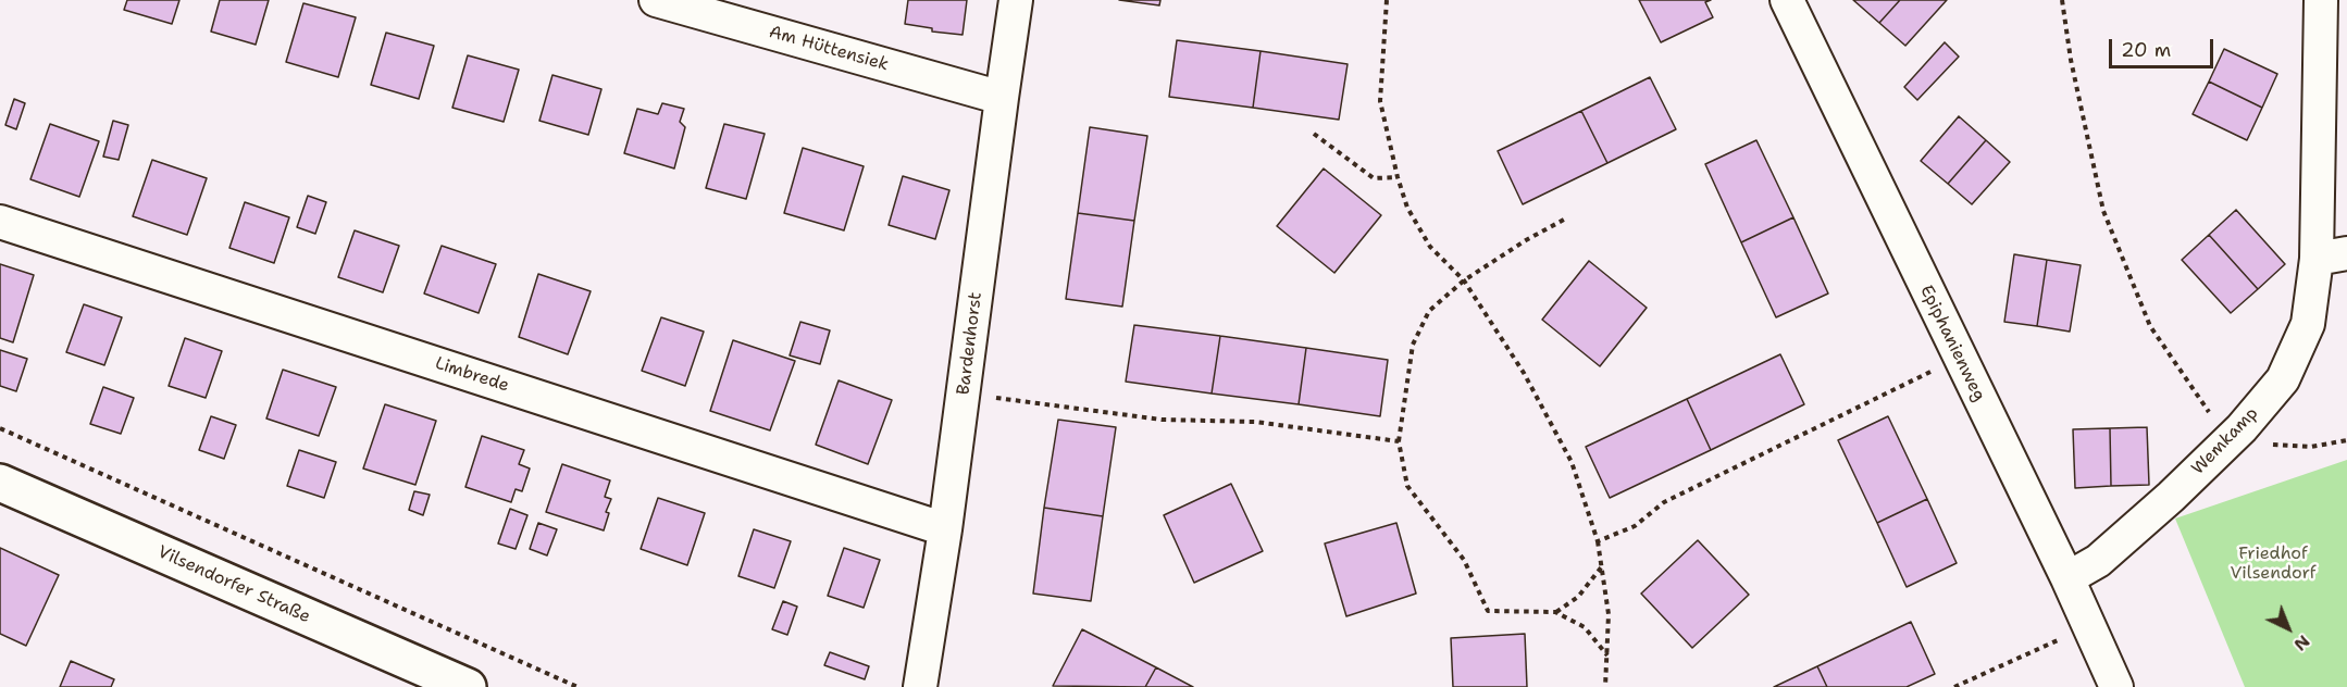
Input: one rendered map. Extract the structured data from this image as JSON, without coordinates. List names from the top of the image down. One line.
{"streets":{"main road":["Vilsendorfer Straße"],"street":["Am Hüttensiek","Bardenhorst","Epiphanienweg","Limbrede","Wemkamp"]},"crossings":[["Am Hüttensiek","Bardenhorst"],["Bardenhorst","Limbrede"],["Epiphanienweg","Wemkamp"]],"parks":["Friedhof Vilsendorf"],"scale_bar":"20 m","north":"bottom right"}
